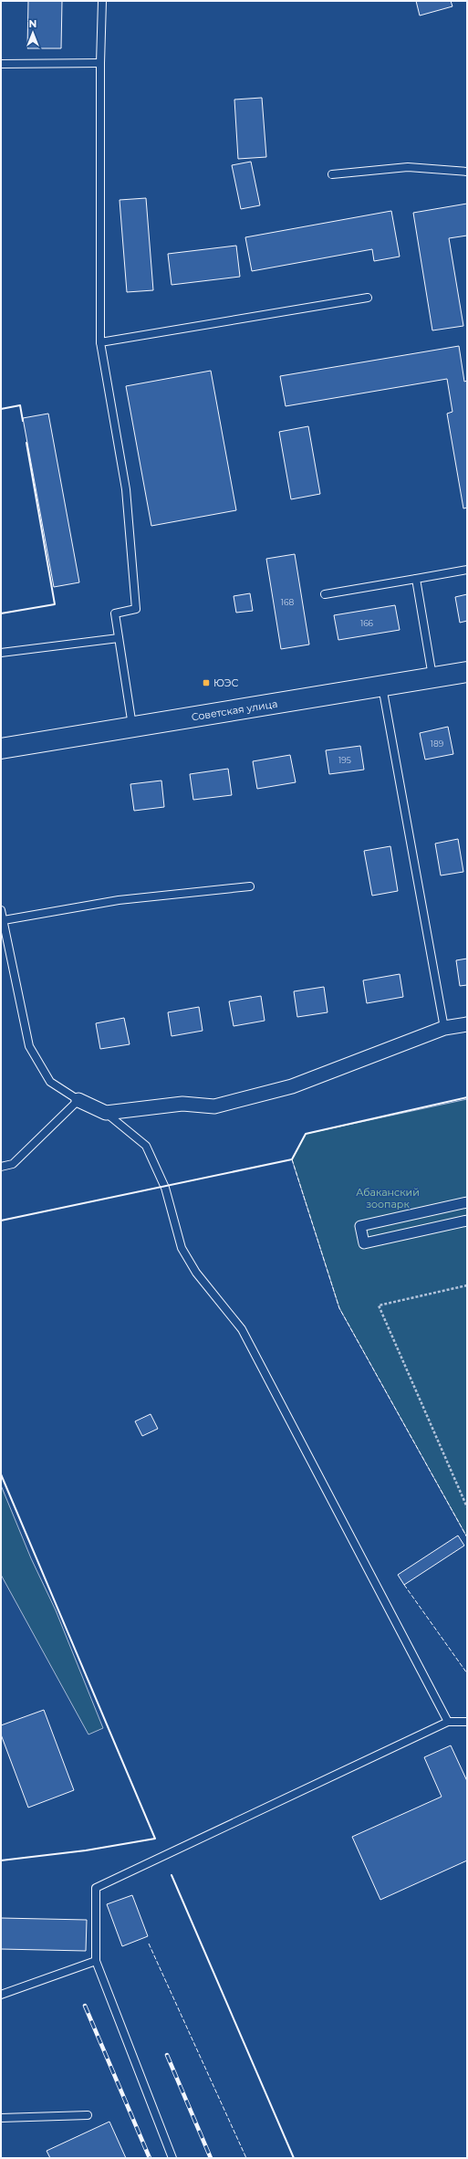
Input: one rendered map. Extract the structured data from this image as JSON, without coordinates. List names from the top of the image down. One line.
{"streets":{"main road":["Советская улица"]},"parks":["Абаканский зоопарк"],"places":{"transit":["ЮЭС"]},"house_numbers":["168","166","189","195"],"north":"top"}
